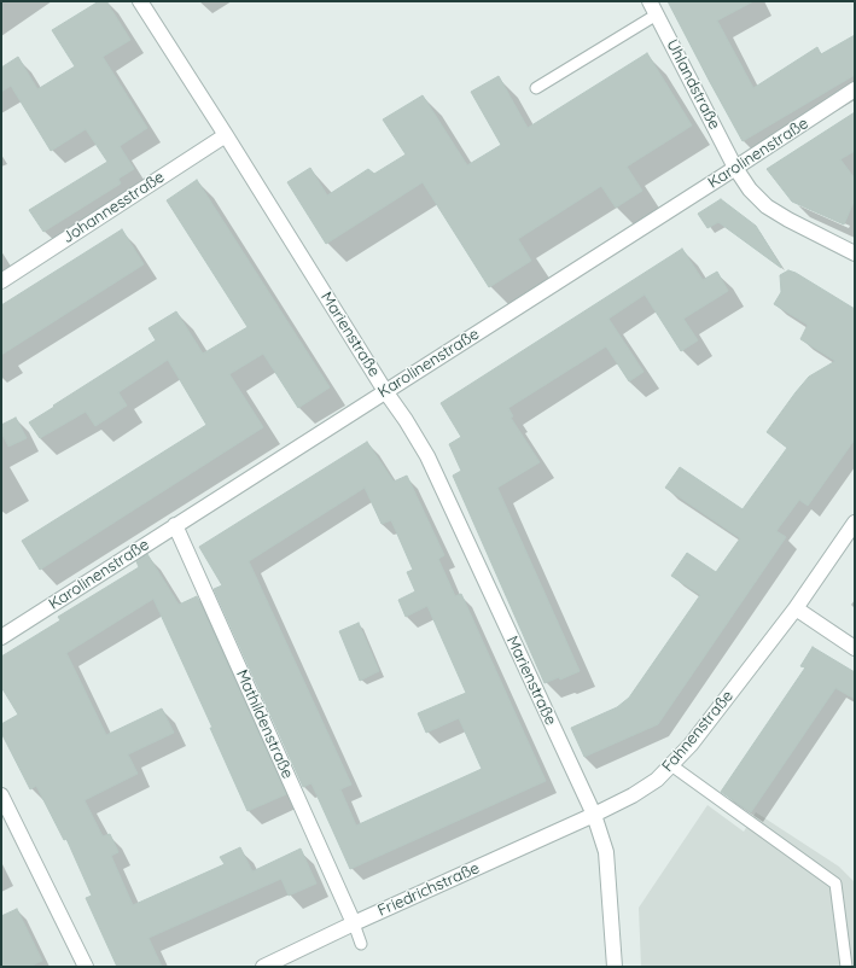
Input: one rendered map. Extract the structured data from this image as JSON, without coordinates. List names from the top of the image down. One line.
{"streets":{"street":["Uhlandstraße","Karolinenstraße","Johannesstraße","Marienstraße","Mathildenstraße","Fahnenstraße","Friedrichstraße"]},"crossings":[["Uhlandstraße","Karolinenstraße"],["Karolinenstraße","Marienstraße"],["Karolinenstraße","Mathildenstraße"],["Johannesstraße","Marienstraße"],["Marienstraße","Fahnenstraße"],["Marienstraße","Friedrichstraße"],["Mathildenstraße","Friedrichstraße"],["Fahnenstraße","Friedrichstraße"]]}
